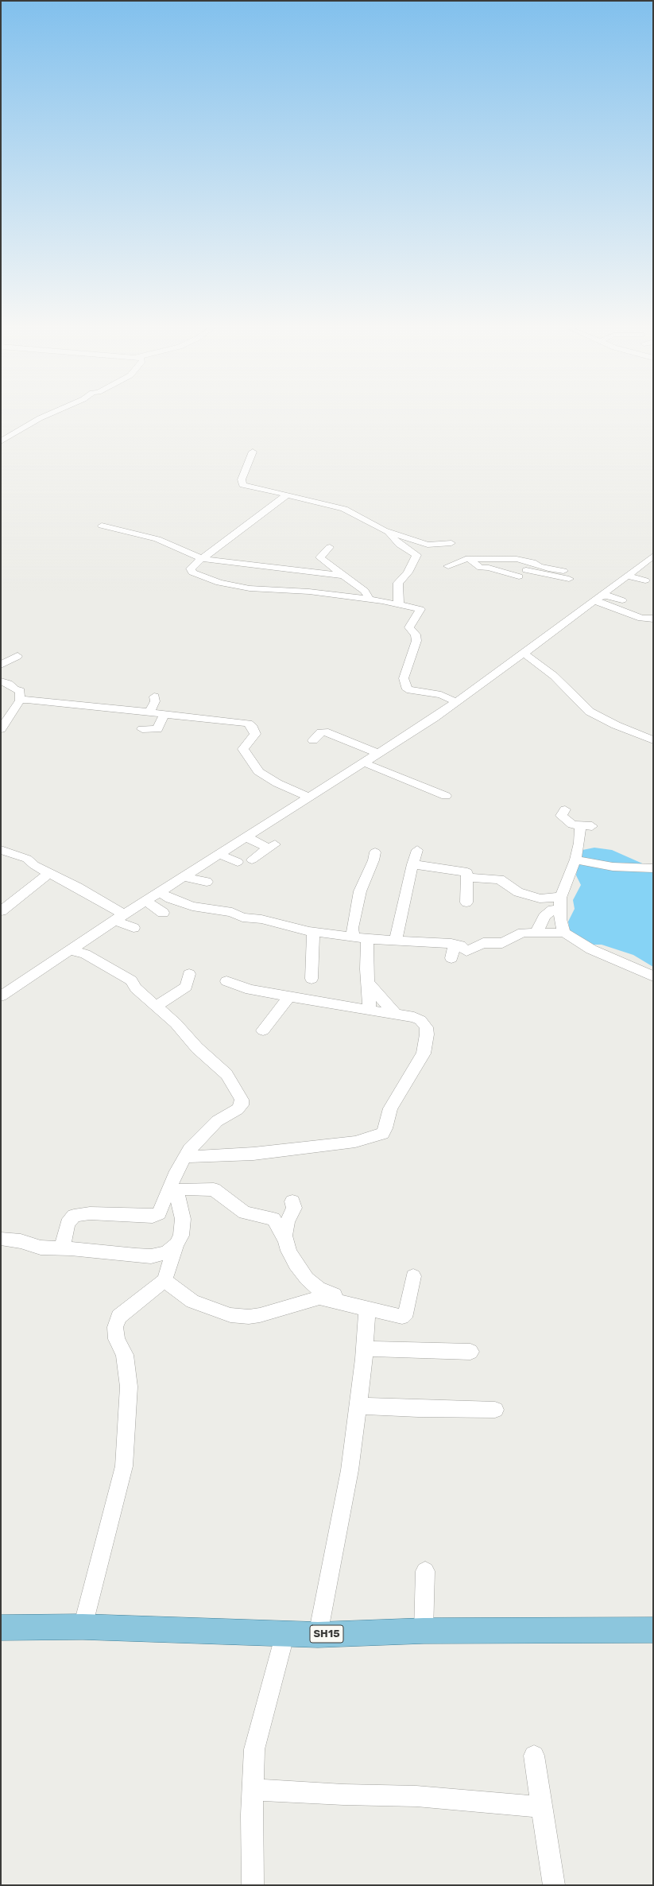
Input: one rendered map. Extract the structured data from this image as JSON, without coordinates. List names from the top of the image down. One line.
{"streets":{"main road":["SH15"]}}
